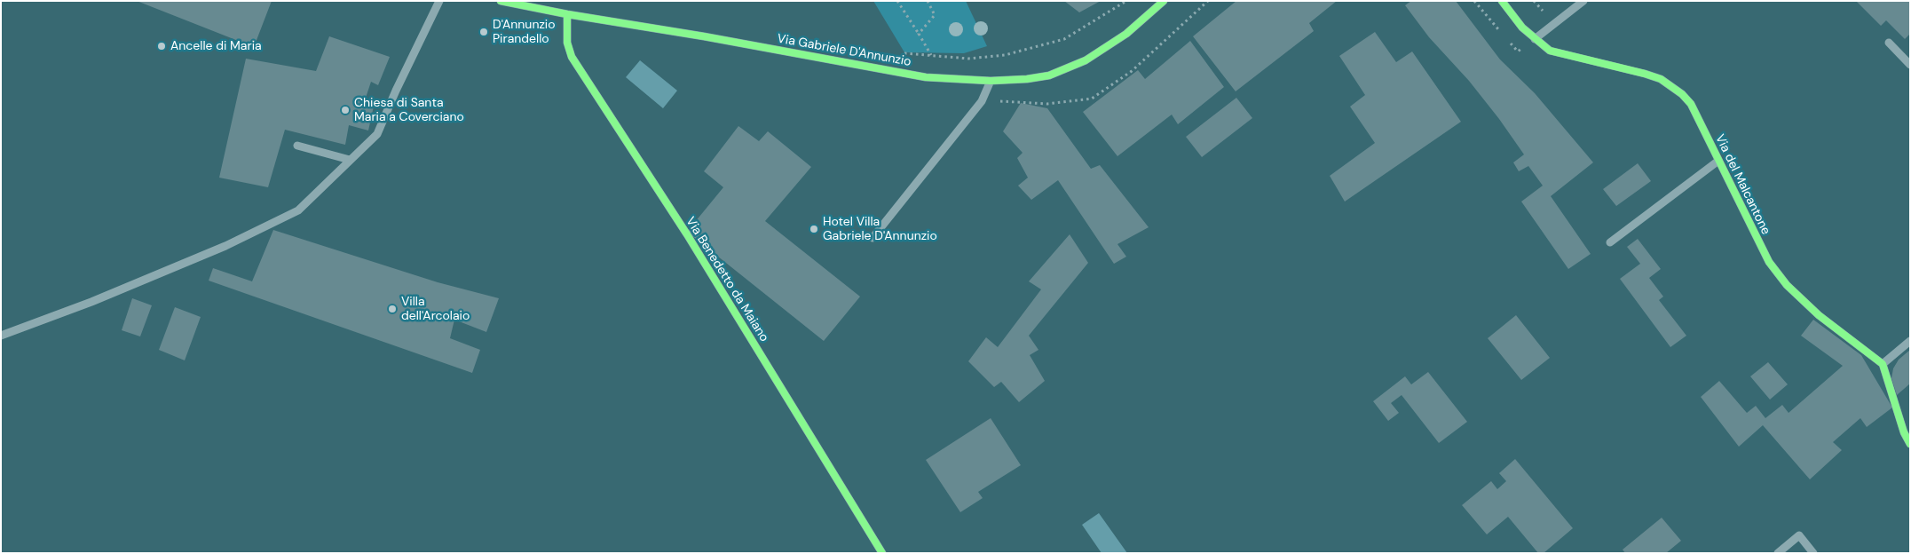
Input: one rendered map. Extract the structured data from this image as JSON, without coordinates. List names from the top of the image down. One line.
{"streets":{"street":["Via Gabriele D'Annunzio","Via del Malcantone","Via Benedetto da Maiano"]},"crossings":[["Via Gabriele D'Annunzio","Via Benedetto da Maiano"]],"places":["D'Annunzio Pirandello","Ancelle di Maria","Chiesa di Santa Maria a Coverciano","Hotel Villa Gabriele D'Annunzio","Villa dell'Arcolaio"]}
